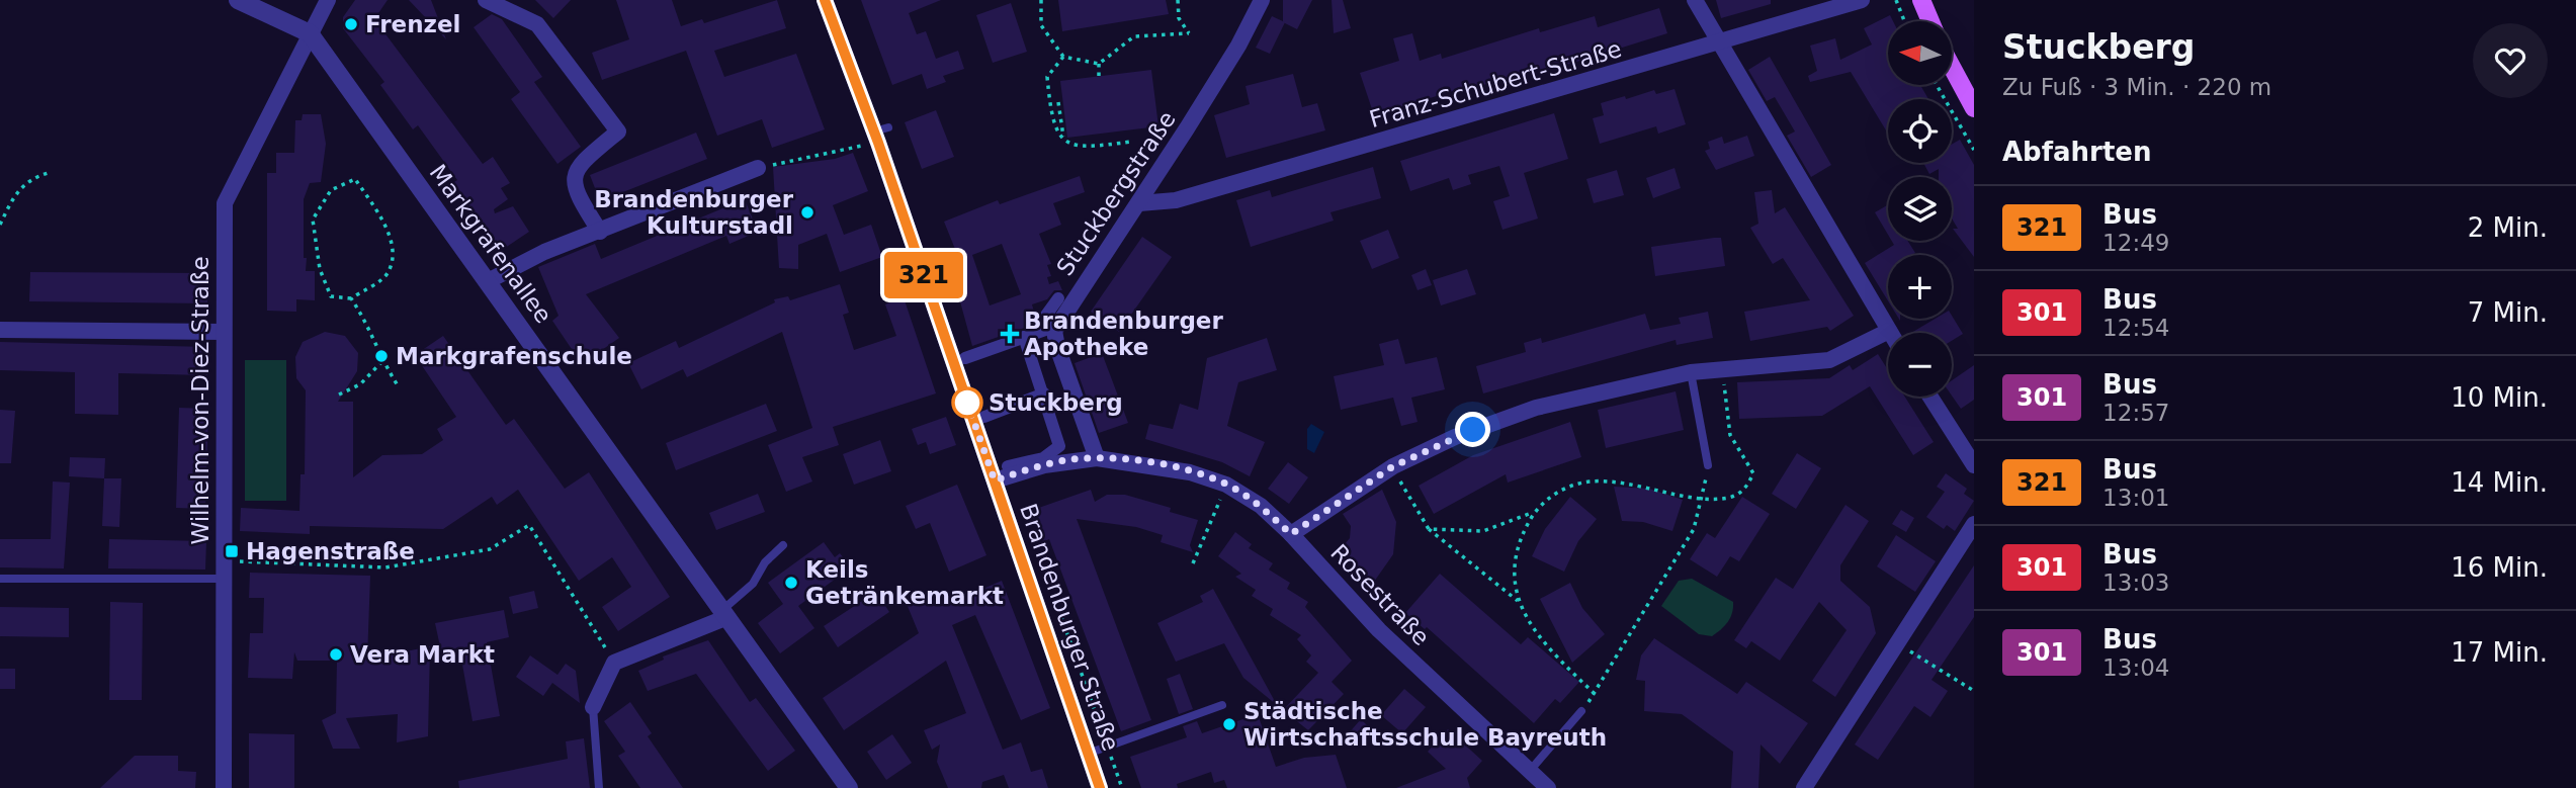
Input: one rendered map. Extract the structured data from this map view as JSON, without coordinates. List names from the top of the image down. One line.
{"streets":{"street":["Franz-Schubert-Straße","Stuckbergstraße","Markgrafenallee","Wilhelm-von-Diez-Straße","Rosestraße","Brandenburger Straße"]},"crossings":[["Franz-Schubert-Straße","Stuckbergstraße"],["Stuckbergstraße","Rosestraße"],["Markgrafenallee","Wilhelm-von-Diez-Straße"],["Rosestraße","Brandenburger Straße"]],"places":{"other":["Frenzel","Brandenburger Kulturstadl","Markgrafenschule","Stuckberg","Keils Getränkemarkt","Vera Markt","Städtische Wirtschaftsschule Bayreuth"],"health":["Brandenburger Apotheke"],"transit":["Hagenstraße"]},"lines":["bus line 321"],"north":"left","page":{"on_map":"321","heading":[["Stuckberg","Zu Fuß · 3 Min. · 220 m"],"Abfahrten"],"map_buttons":["+","−"],"list":[{"mark":"321","name":"Bus","note":"12:49","value":"2 Min."},{"mark":"301","name":"Bus","note":"12:54","value":"7 Min."},{"mark":"301","name":"Bus","note":"12:57","value":"10 Min."},{"mark":"321","name":"Bus","note":"13:01","value":"14 Min."},{"mark":"301","name":"Bus","note":"13:03","value":"16 Min."},{"mark":"301","name":"Bus","note":"13:04","value":"17 Min."}]}}
